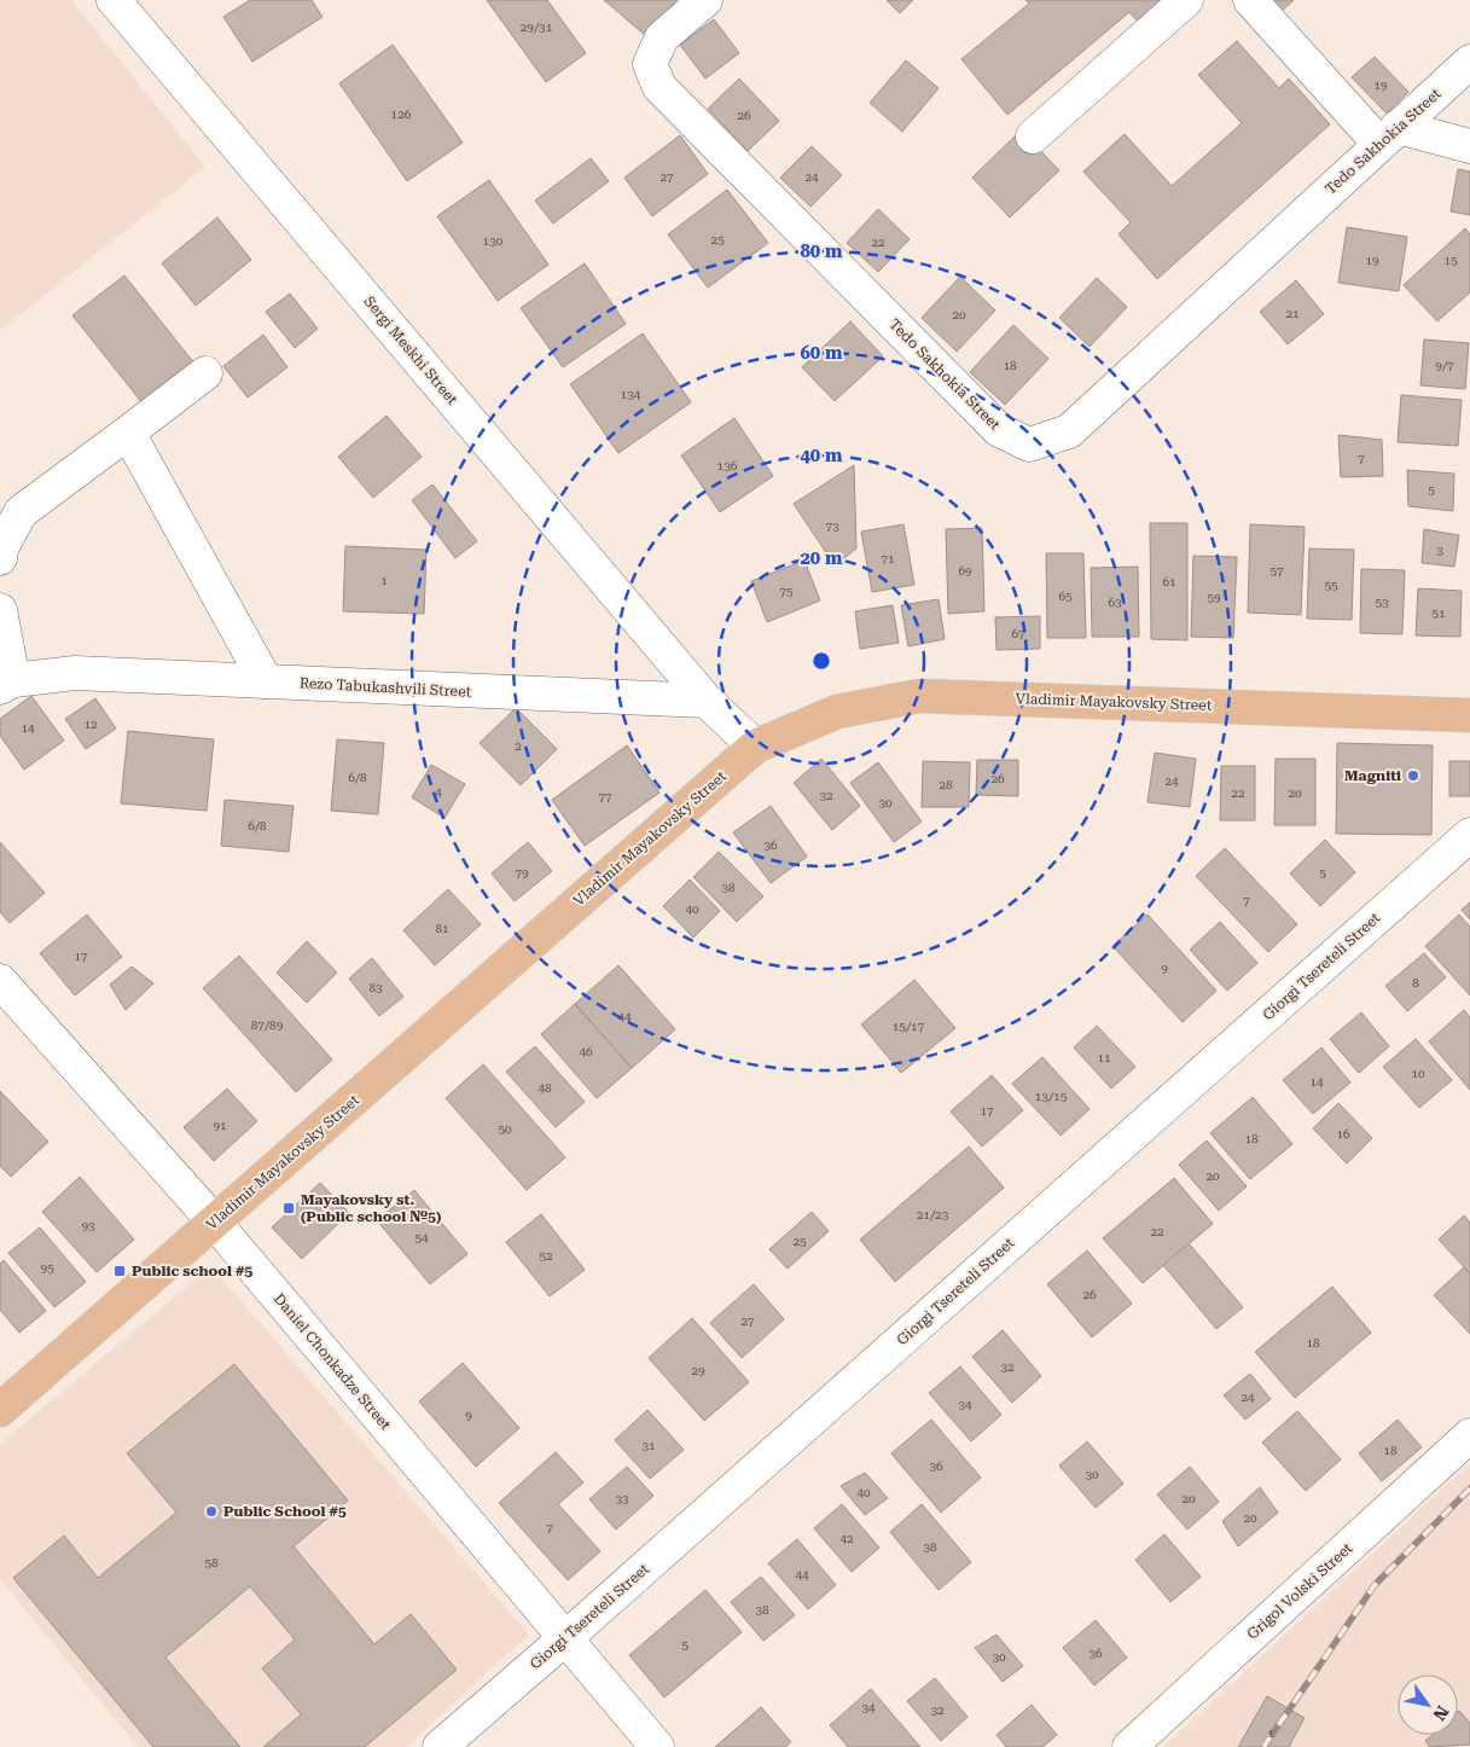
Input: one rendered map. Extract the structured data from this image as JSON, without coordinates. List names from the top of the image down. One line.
{"streets":{"main road":["Vladimir Mayakovsky Street"],"street":["Tedo Sakhokia Street","Sergi Meskhi Street","Rezo Tabukashvili Street","Giorgi Tsereteli Street","Daniel Chonkadze Street","Grigol Volski Street"]},"crossings":[["Sergi Meskhi Street","Rezo Tabukashvili Street"],["Vladimir Mayakovsky Street","Daniel Chonkadze Street"],["Giorgi Tsereteli Street","Daniel Chonkadze Street"]],"places":{"other":["Magniti","Public School #5"],"transit":["Mayakovsky st. (Public school №5)","Public school #5"]},"house_numbers":["29/31","19","126","26","27","24","25","130","22","19","15","21","20","18","9/7","134","7","136","5","73","3","71","69","57","1","61","55","75","65","59","63","53","51","67","12","14","2","6/8","26","24","28","4","22","20","32","77","30","6/8","36","79","5","38","7","40","81","17","9","8","83","44","87/89","15/17","46","11","10","14","48","13/15","17","91","50","16","18","20","21/23","93","22","54","25","52","95","26","27","18","32","29","24","34","9","31","18","36","30","40","33","20","20","7","42","38","58","44","38","5","36","30","34","32","1"],"north":"bottom right","rings":["80 m","60 m","40 m","20 m"]}
